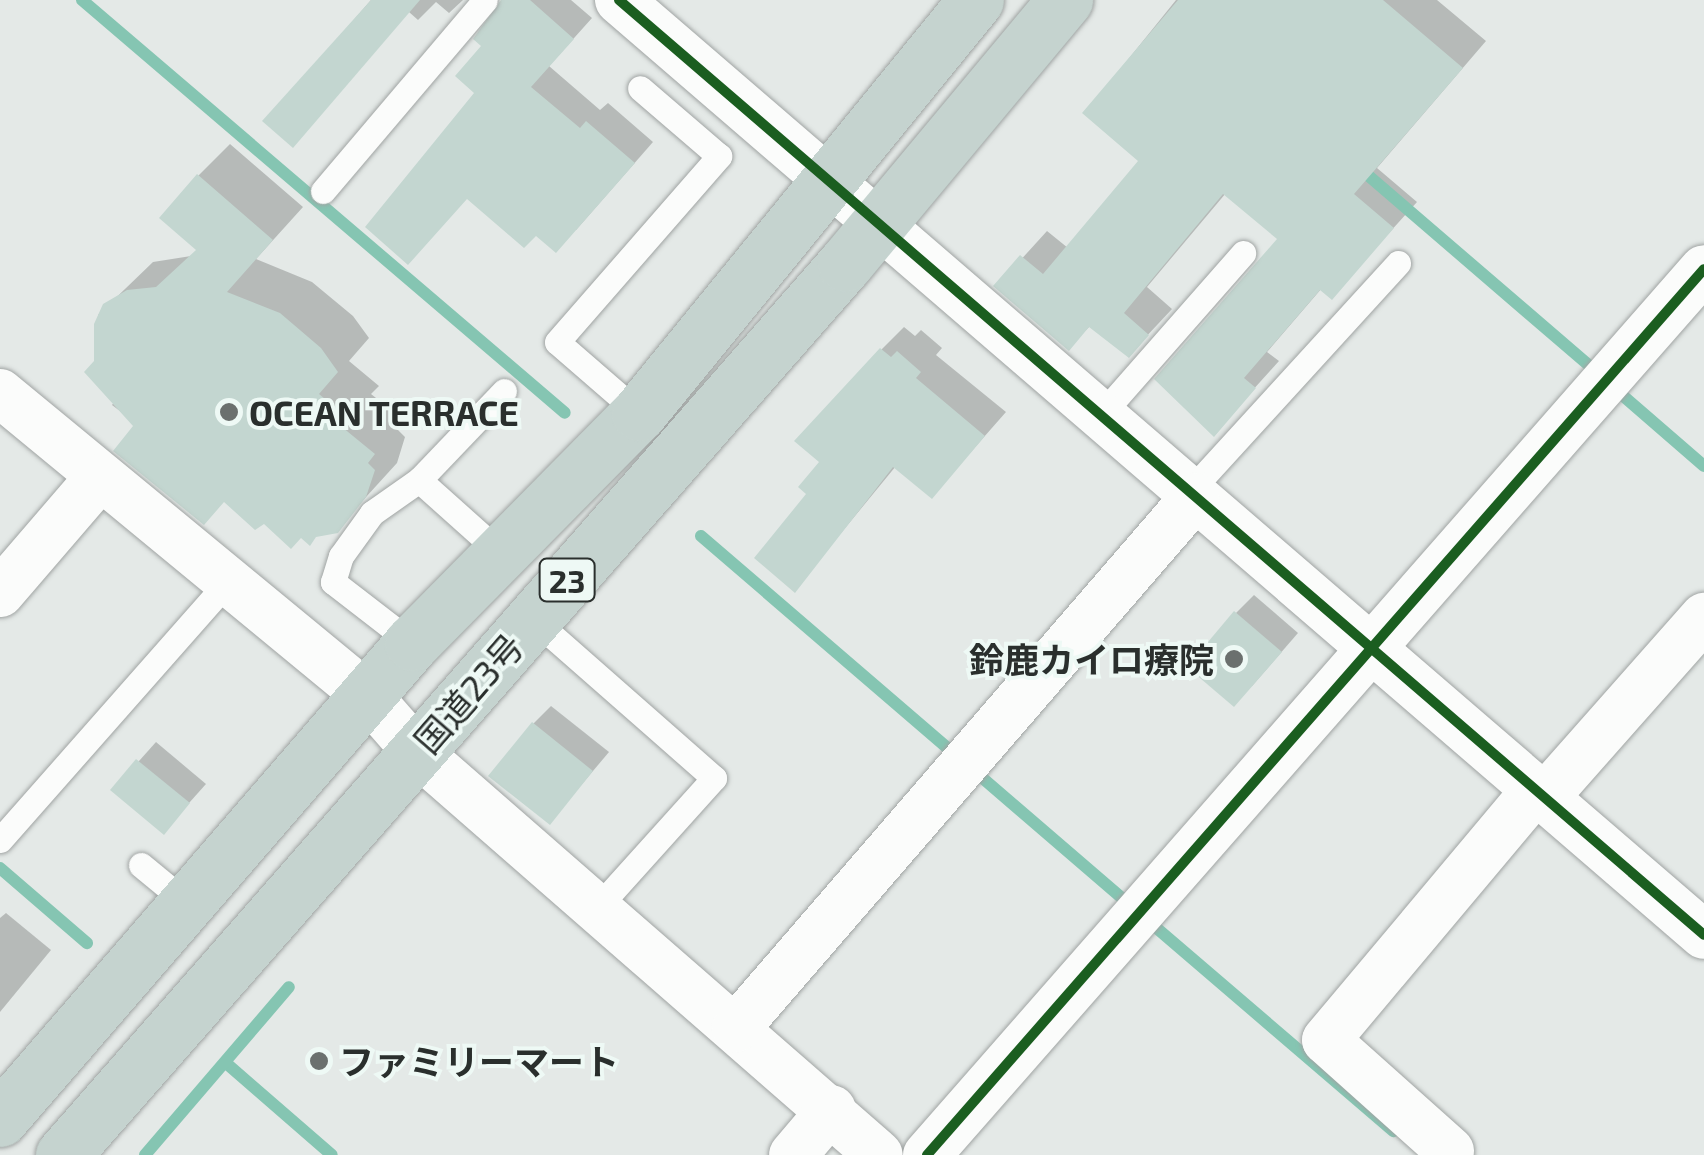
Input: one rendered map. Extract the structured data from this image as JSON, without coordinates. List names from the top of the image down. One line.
{"streets":{"highway":["23","国道23号"]},"places":["OCEAN TERRACE","鈴鹿カイロ療院","ファミリーマート"]}
